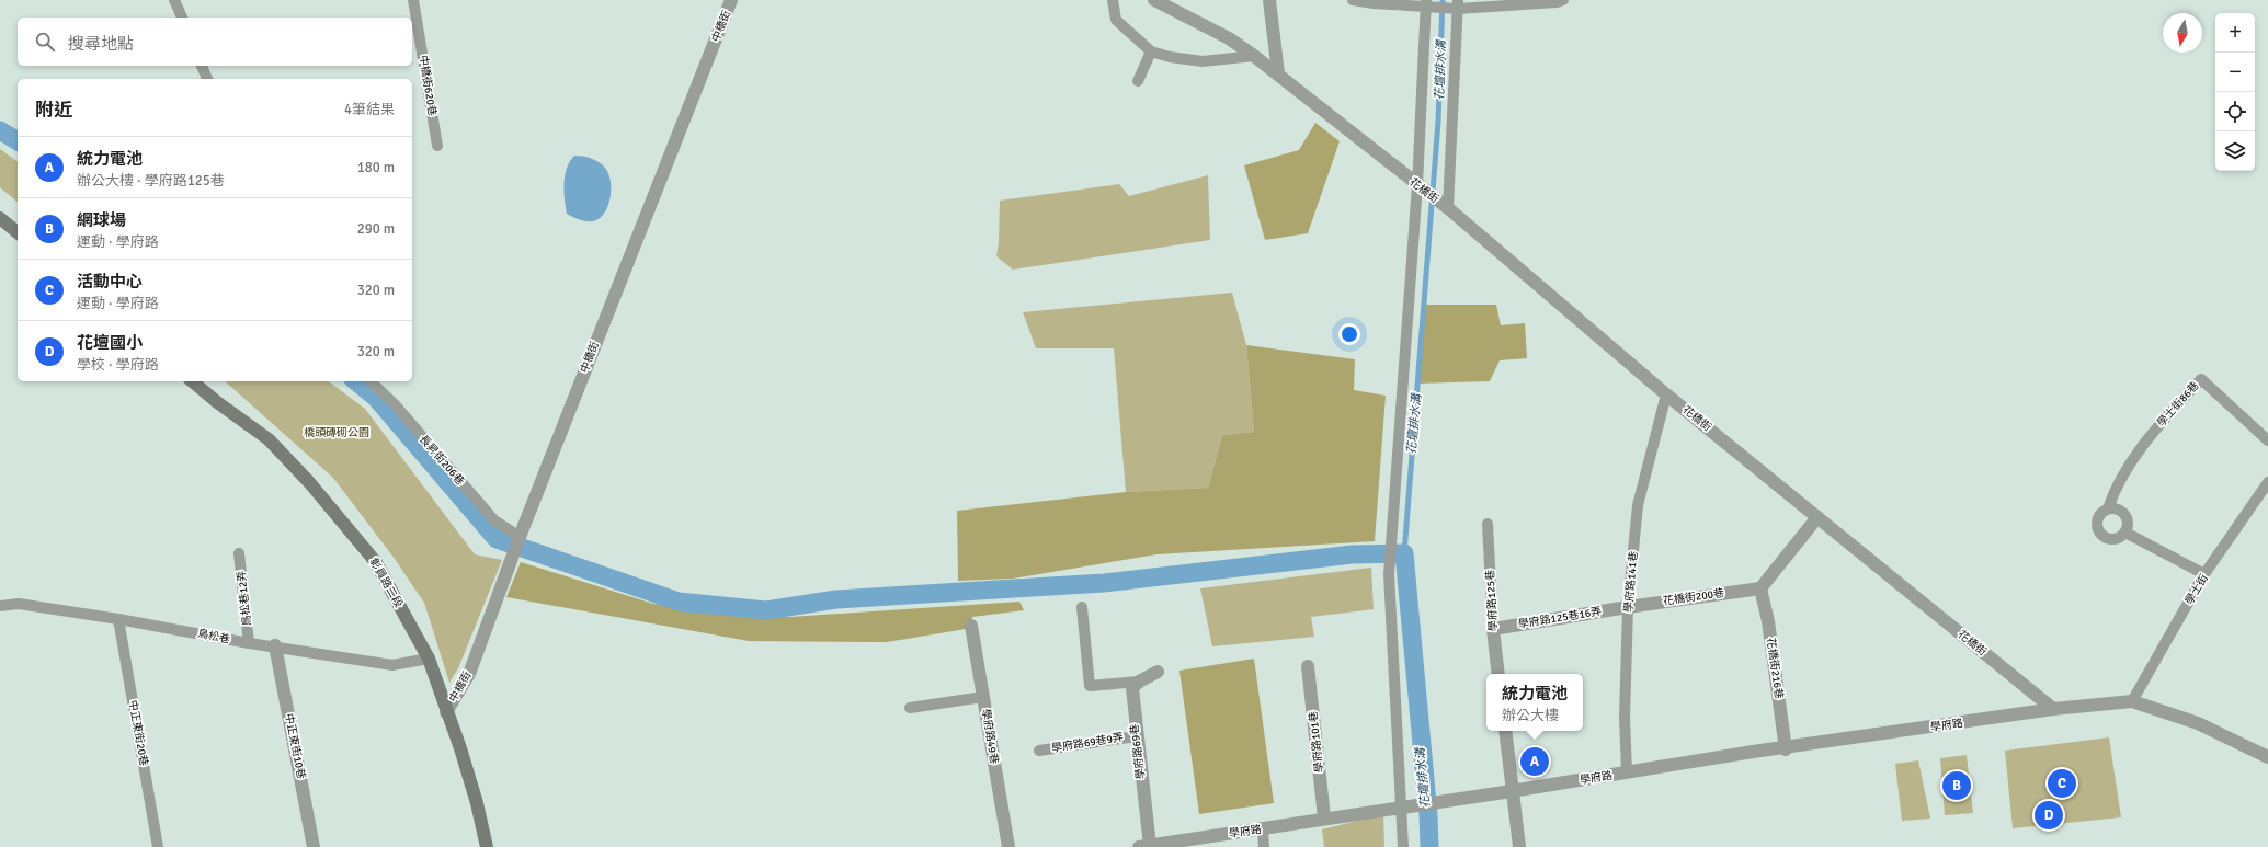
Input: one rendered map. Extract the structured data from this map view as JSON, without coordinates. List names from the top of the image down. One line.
{"streets":{"main road":["彰員路二段"],"street":["中橋街","花橋街","花橋街200巷","學府路125巷","學府路125巷16弄","花橋街216巷","學府路","學府路49巷","學府路101巷","中正東街10巷","學府路69巷"],"lane":["中橋街620巷","學士街86巷","長昇街206巷","學府路141巷","學士街","鳥松巷12弄","鳥松巷","中正東街20巷","學府路69巷9弄"]},"crossings":[["中橋街","長昇街206巷"],["中橋街","彰員路二段"],["花橋街","學府路141巷"],["花橋街","學府路"],["學府路141巷","花橋街200巷"],["學府路141巷","學府路125巷16弄"],["學府路141巷","學府路"],["彰員路二段","鳥松巷"],["花橋街200巷","學府路125巷16弄"],["花橋街200巷","花橋街216巷"],["鳥松巷12弄","鳥松巷"],["學府路125巷","學府路125巷16弄"],["鳥松巷","中正東街20巷"],["鳥松巷","中正東街10巷"],["花橋街216巷","學府路"],["學府路","學府路101巷"],["學府路","學府路69巷"],["學府路69巷9弄","學府路69巷"]],"water":["花壇排水溝"],"parks":["橋頭磚砌公園"],"north":"bottom","page":{"map_buttons":["+","−"],"search":"搜尋地點","heading":["附近","4筆結果"],"list":[{"mark":"A","name":"統力電池","note":"辦公大樓 · 學府路125巷","value":"180 m"},{"mark":"B","name":"網球場","note":"運動 · 學府路","value":"290 m"},{"mark":"C","name":"活動中心","note":"運動 · 學府路","value":"320 m"},{"mark":"D","name":"花壇國小","note":"學校 · 學府路","value":"320 m"}],"popup":["統力電池","辦公大樓"],"pins":["A","C","B","D"]}}
